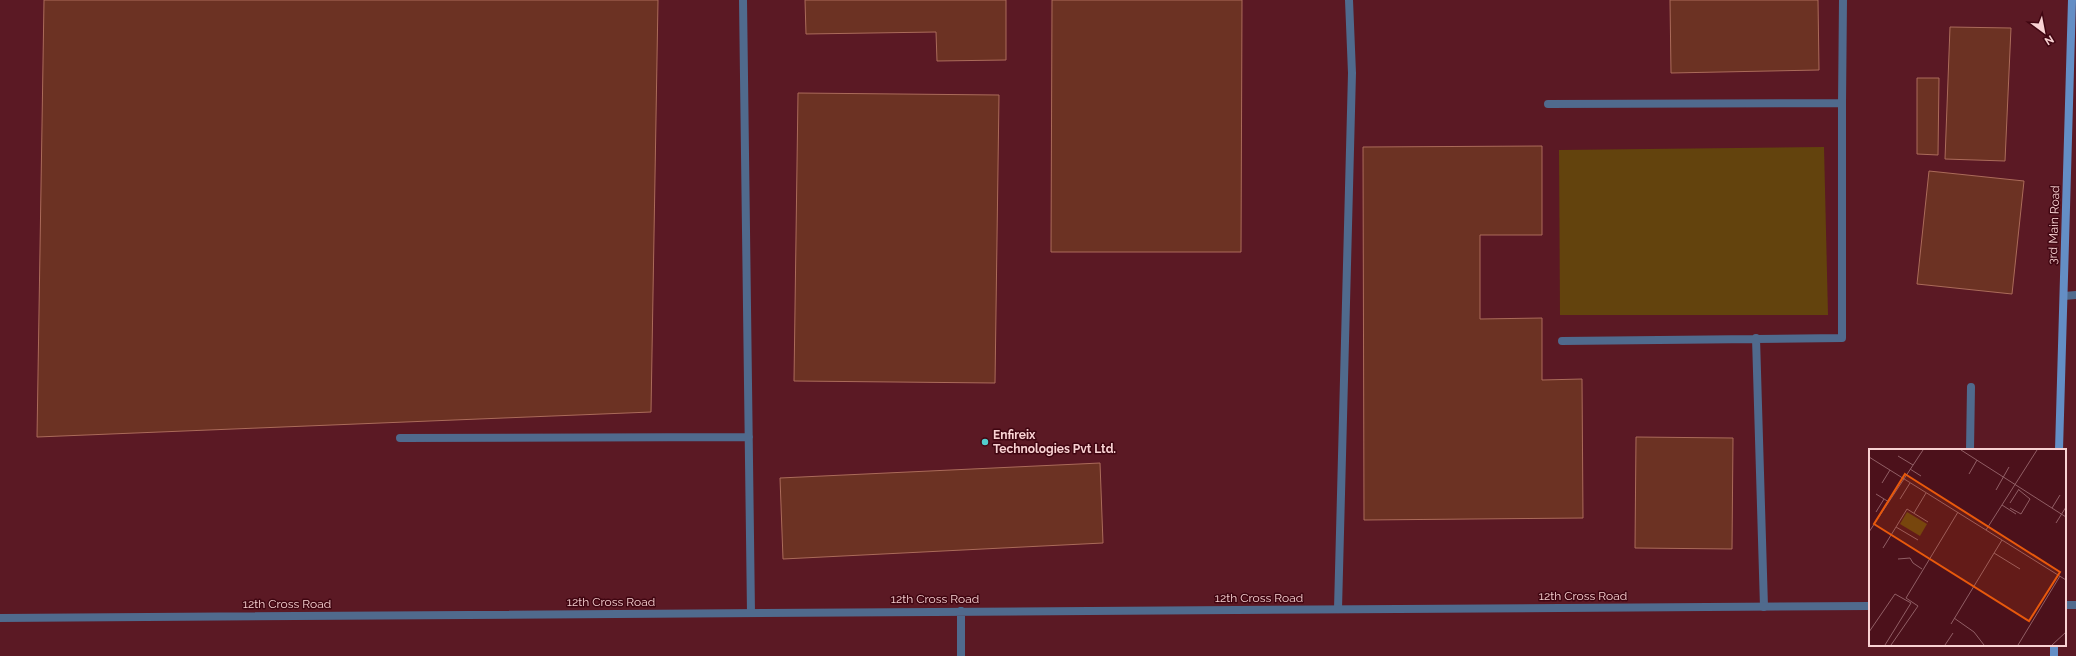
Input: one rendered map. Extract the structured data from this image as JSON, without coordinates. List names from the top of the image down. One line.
{"streets":{"main road":["3rd Main Road"],"street":["12th Cross Road"]},"places":["Enfireix Technologies Pvt Ltd."],"north":"bottom right"}
